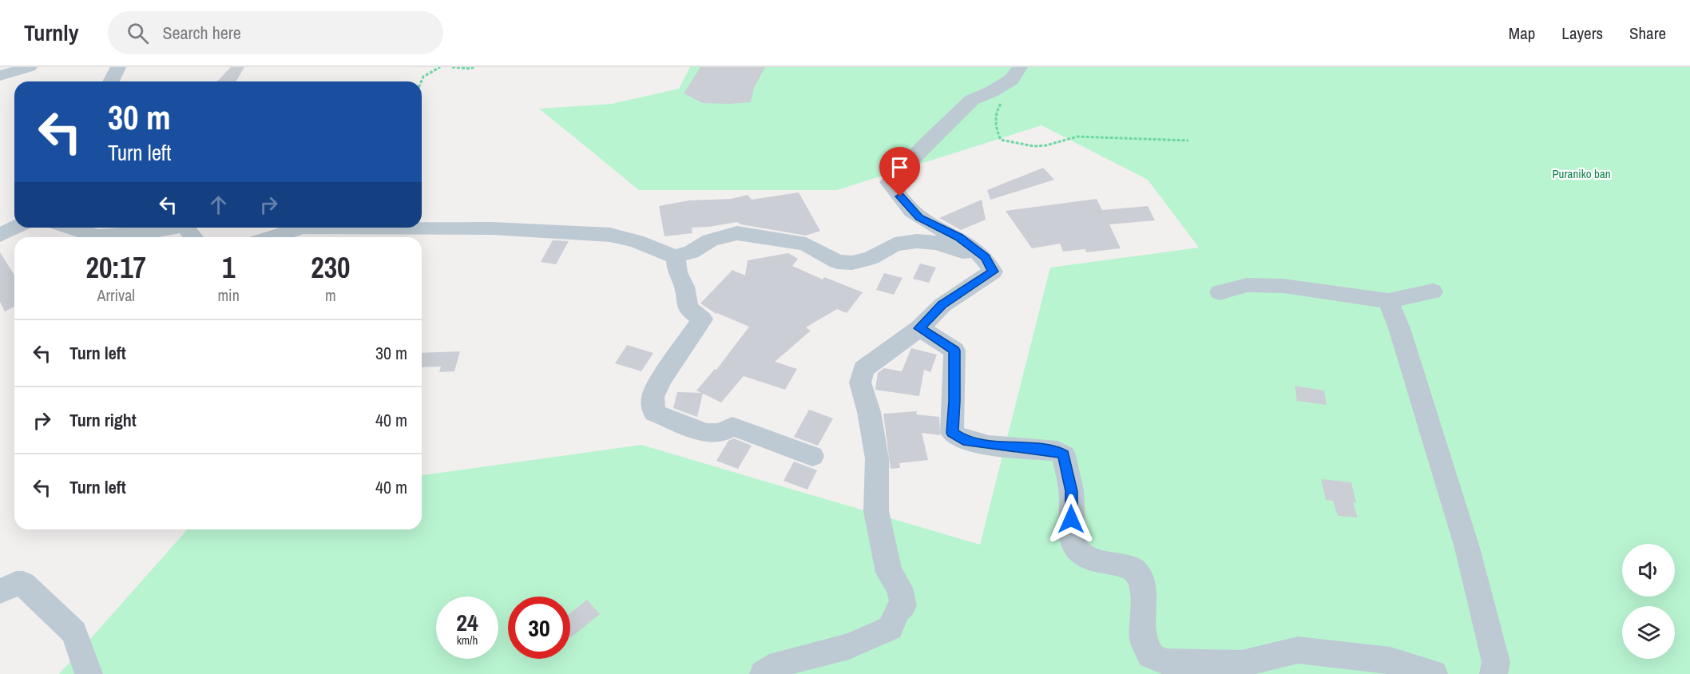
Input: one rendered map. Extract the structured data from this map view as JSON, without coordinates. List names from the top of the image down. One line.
{"parks":["Puraniko ban"],"page":{"header":"Turnly","search":"Search here","nav":["Map","Layers","Share"],"turn":["30 m","Turn left"],"eta":["20:17","Arrival","1","min","230","m"],"list":[{"name":"Turn left","value":"30 m"},{"name":"Turn right","value":"40 m"},{"name":"Turn left","value":"40 m"}],"speed":"24 km/h","limit":"30"}}
